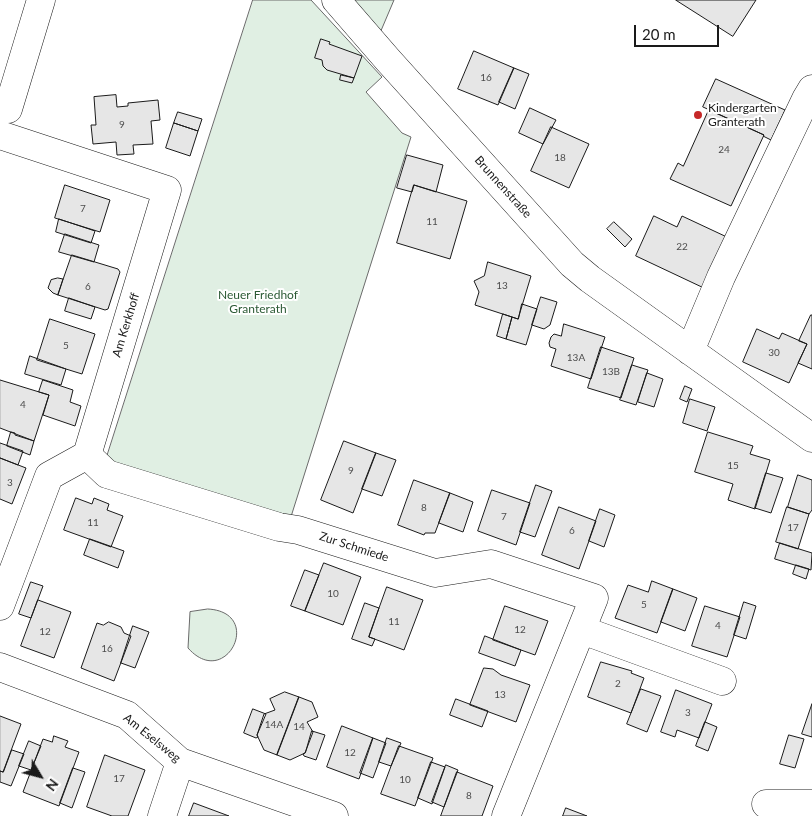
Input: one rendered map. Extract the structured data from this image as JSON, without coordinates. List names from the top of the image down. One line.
{"streets":{"street":["Brunnenstraße","Am Kerkhoff","Zur Schmiede","Am Eselsweg"]},"crossings":[["Am Kerkhoff","Zur Schmiede"]],"parks":["Neuer Friedhof Granterath"],"places":["Kindergarten Granterath"],"house_numbers":["16","9","24","18","7","11","22","13","6","5","30","13A","13B","4","15","9","3","8","7","11","17","6","10","5","11","4","12","12","16","2","13","3","14A","14","12","17","10","8"],"scale_bar":"20 m","north":"bottom right"}
